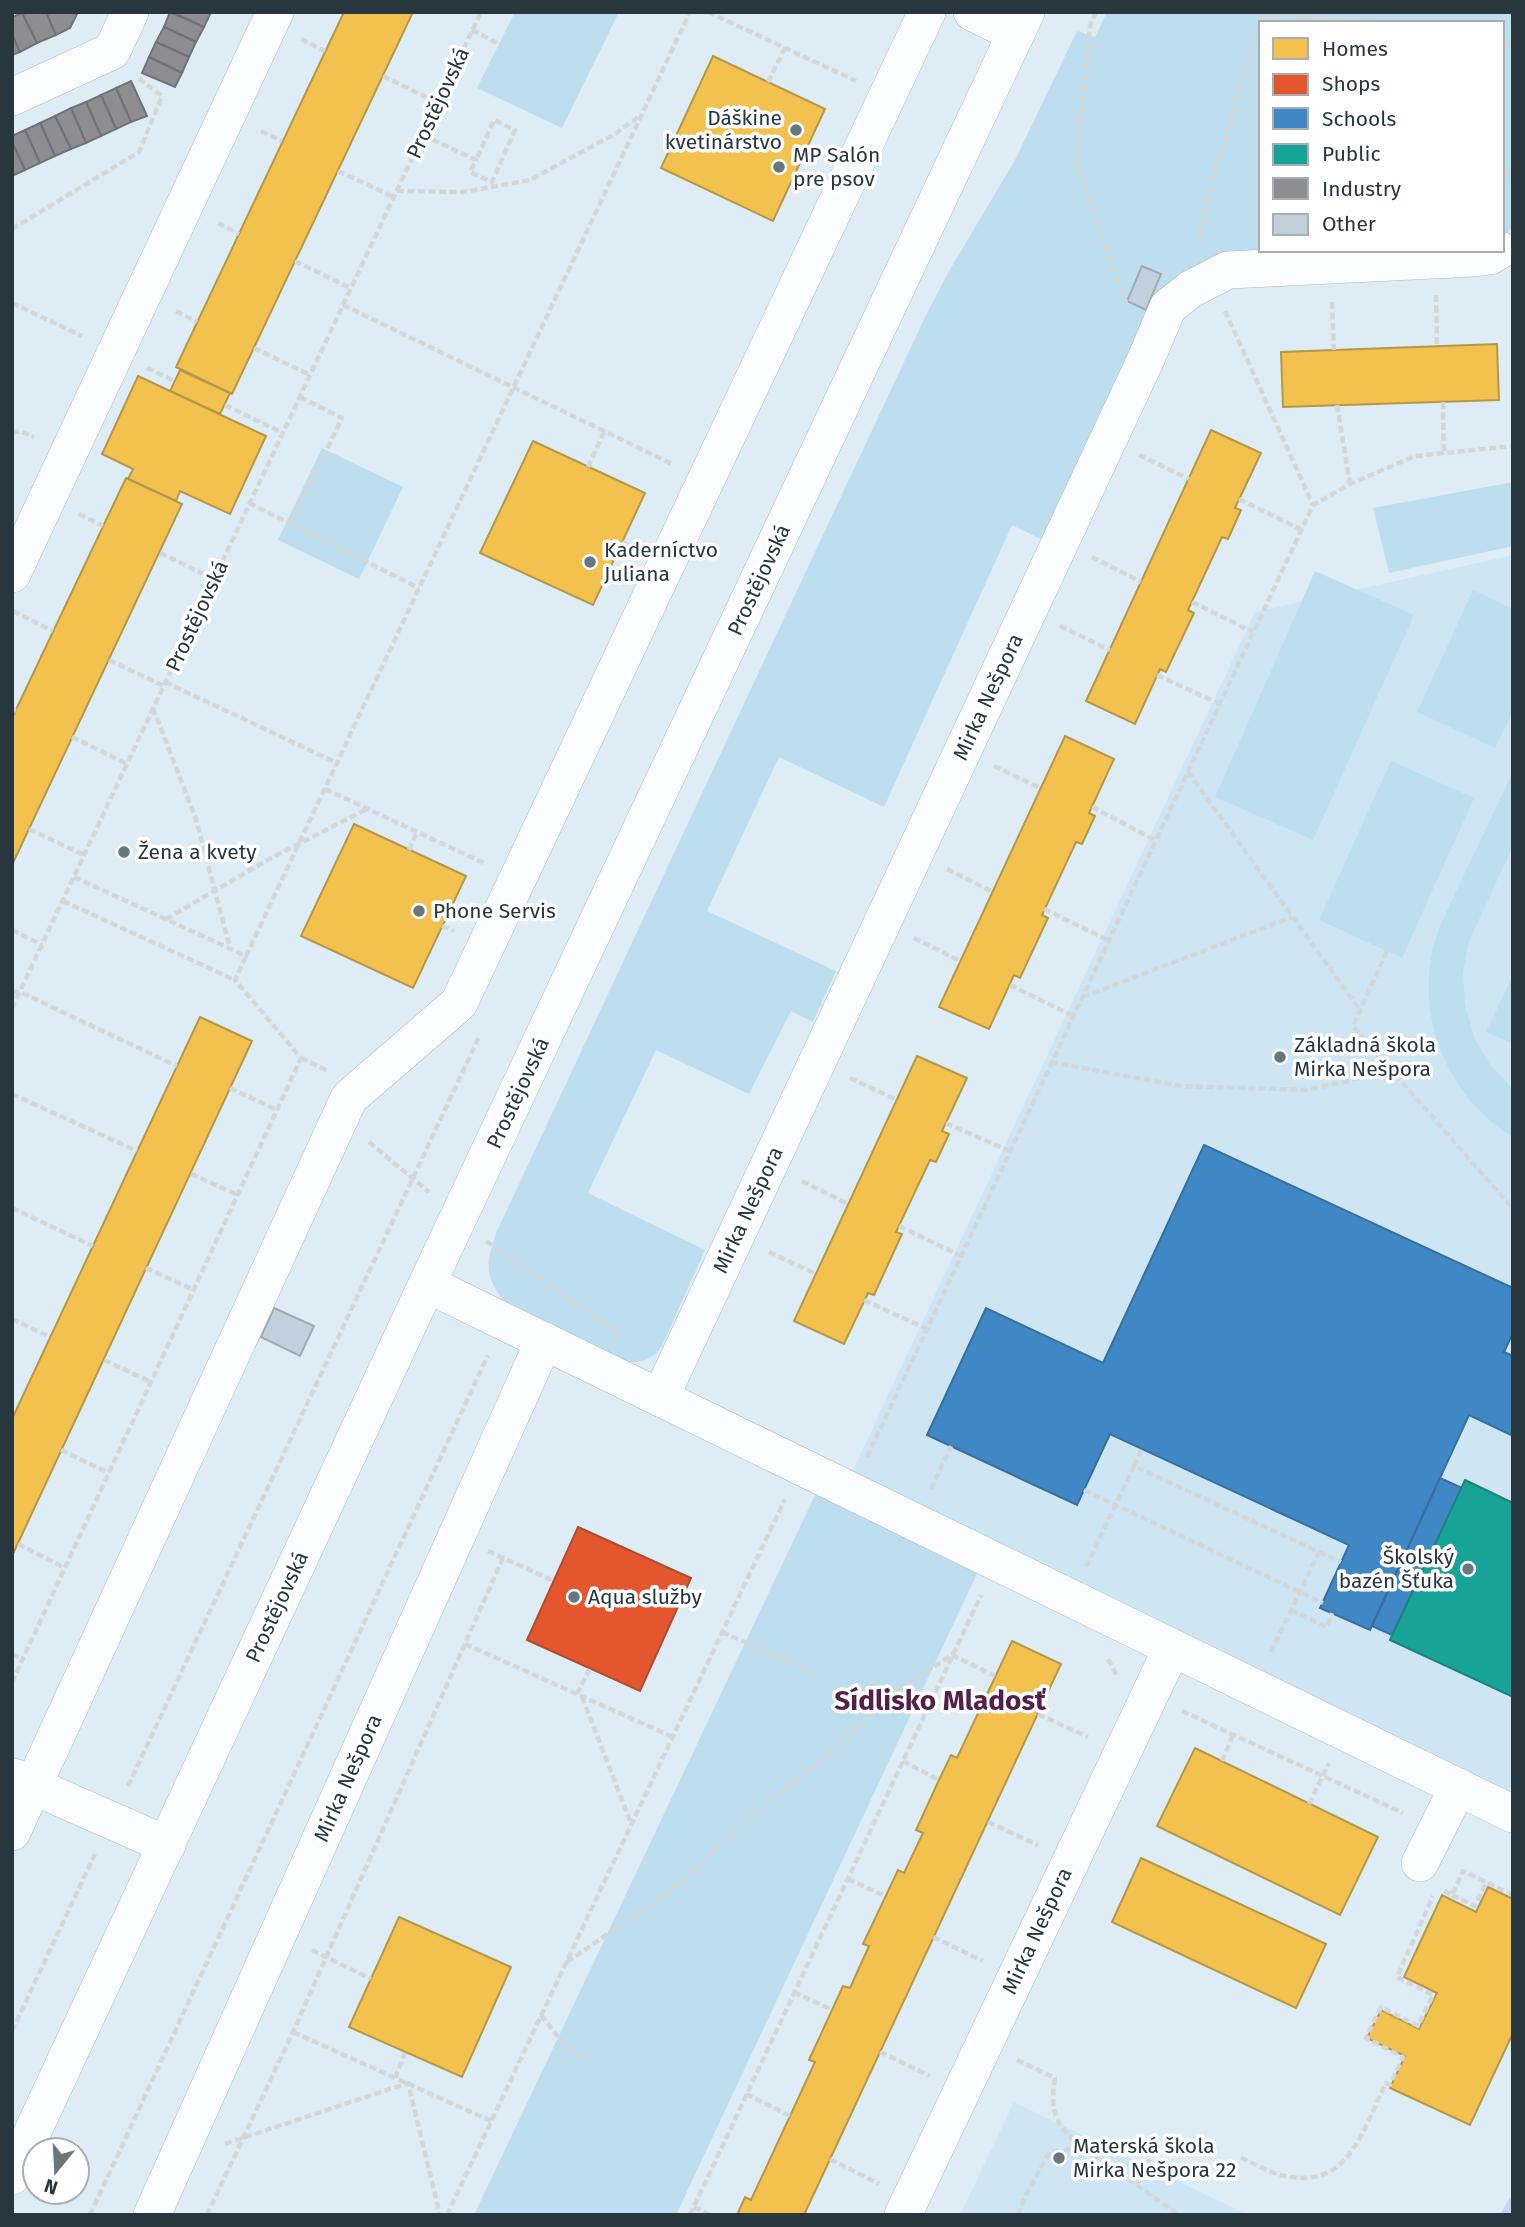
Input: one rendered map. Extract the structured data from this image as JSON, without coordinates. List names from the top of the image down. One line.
{"streets":{"street":["Prostějovská","Mirka Nešpora"]},"districts":["Sídlisko Mladosť"],"places":["Dáškine kvetinárstvo","MP Salón pre psov","Kaderníctvo Juliana","Žena a kvety","Phone Servis","Základná škola Mirka Nešpora","Školský bazén Šťuka","Aqua služby","Materská škola Mirka Nešpora 22"],"legend":["Homes","Shops","Schools","Public","Industry","Other"],"north":"bottom"}
